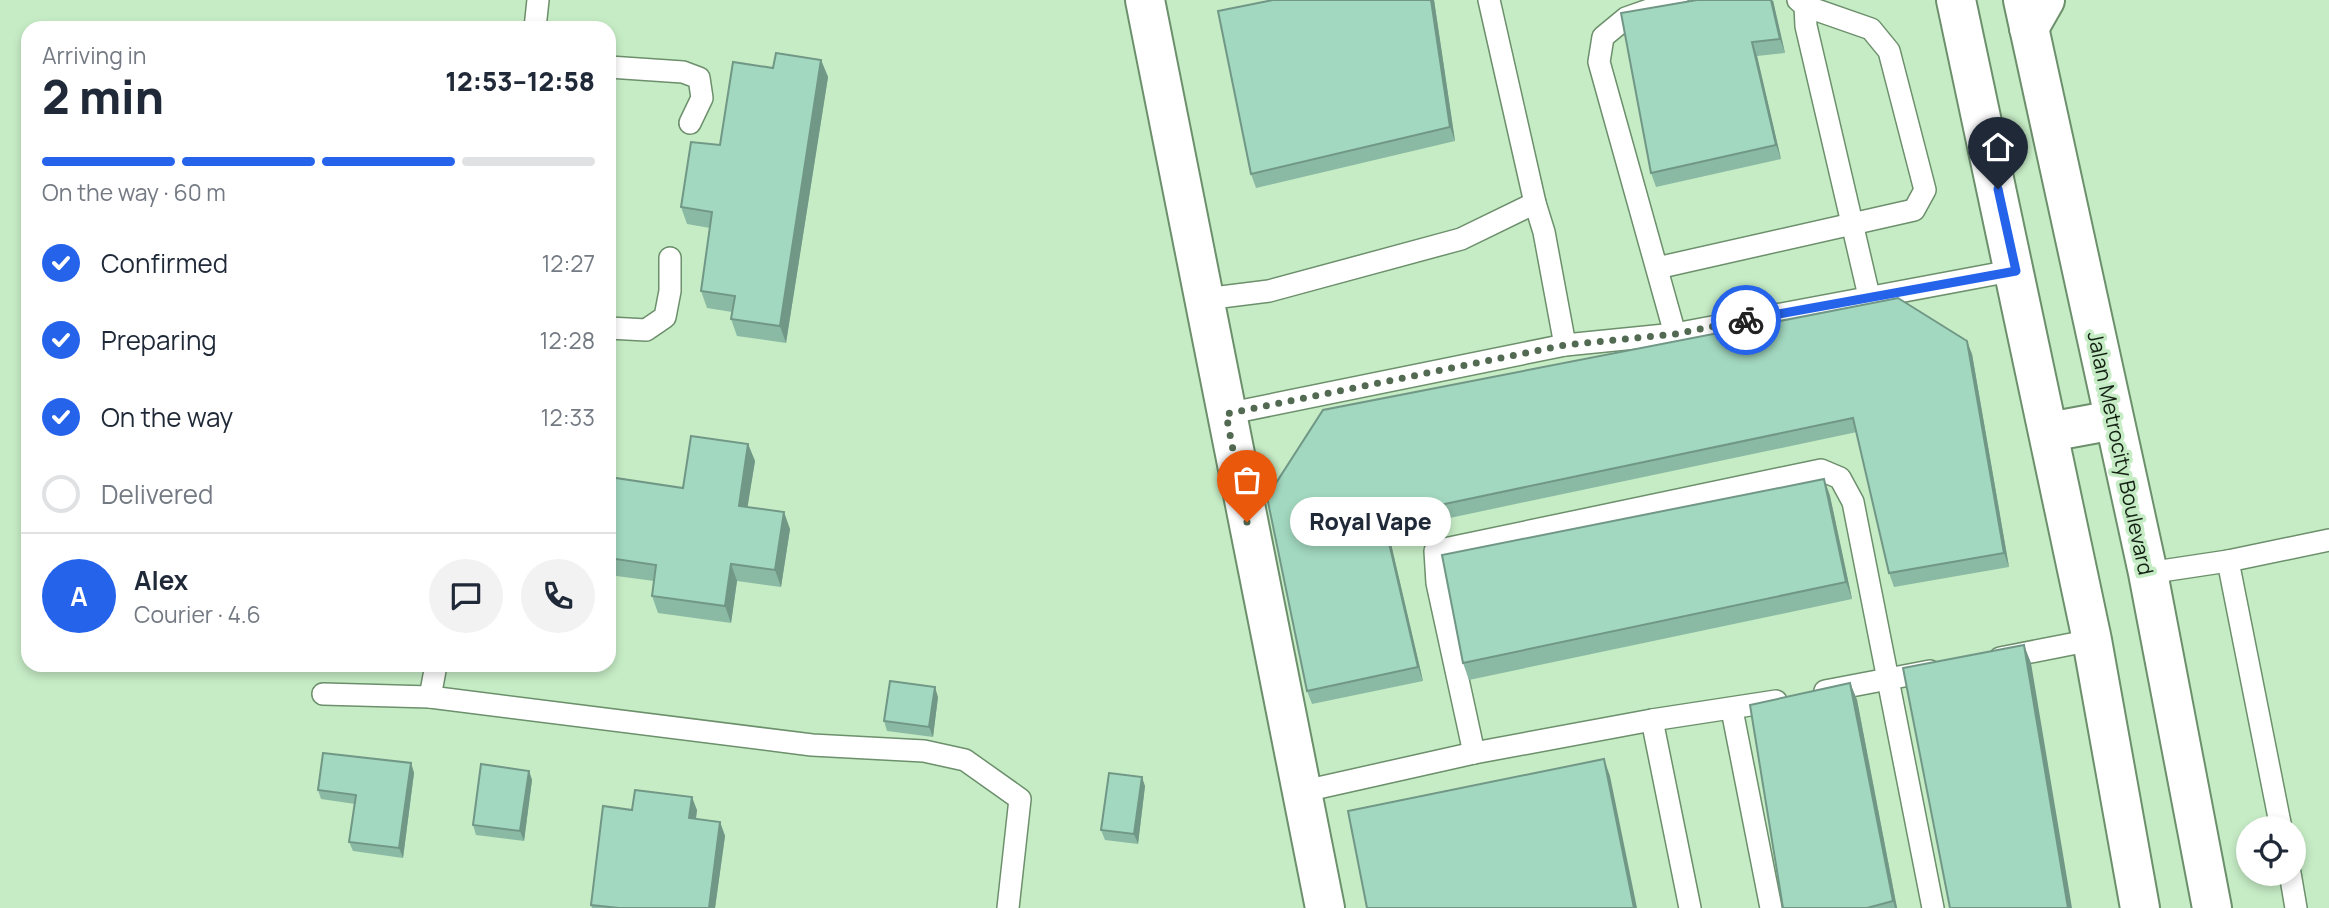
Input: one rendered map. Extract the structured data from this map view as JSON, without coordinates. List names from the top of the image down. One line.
{"streets":{"street":["Jalan Metrocity Boulevard"]},"places":["Royal Vape"],"page":{"heading":["2 min","Arriving in","12:53–12:58"],"panel":["Alex","Courier · 4.6"],"bar":"On the way · 60 m","list":[["Confirmed","12:27"],["Preparing","12:28"],["On the way","12:33"],"Delivered"],"bubble":"Royal Vape","round":"A"}}
